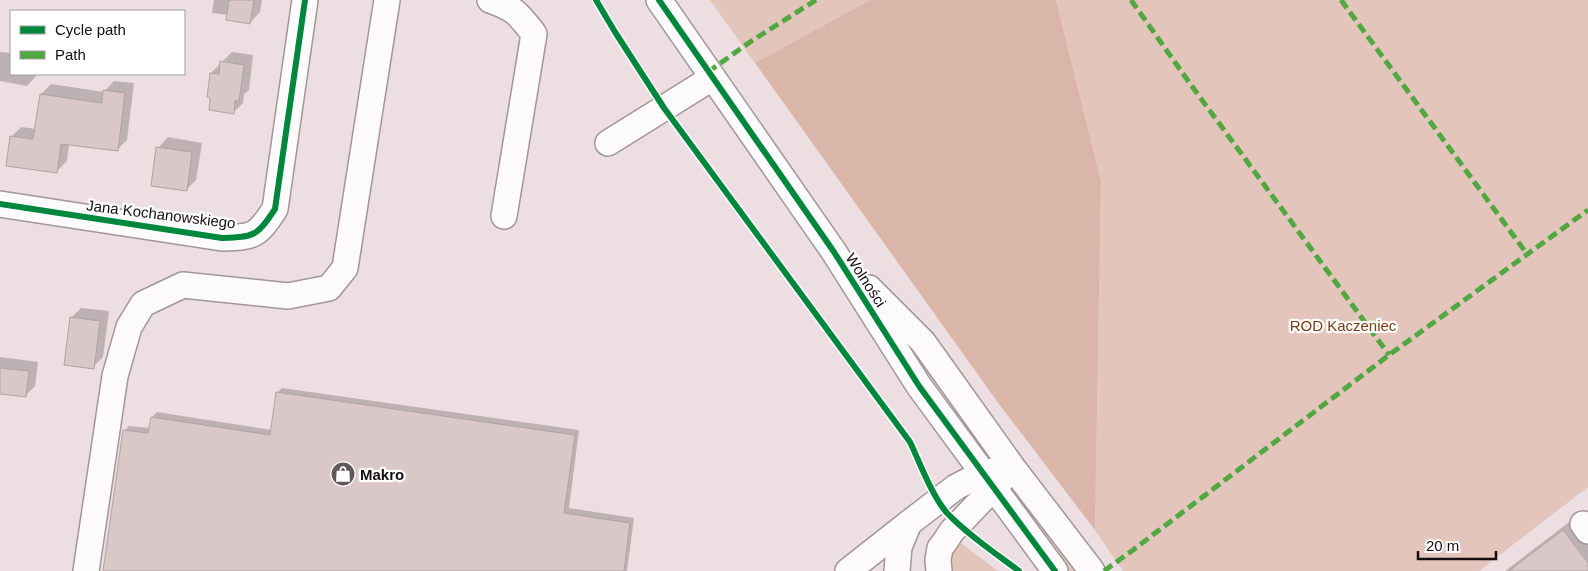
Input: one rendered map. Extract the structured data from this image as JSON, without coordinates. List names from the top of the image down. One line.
{"streets":{"street":["Jana Kochanowskiego","Wolności"]},"parks":["ROD Kaczeniec"],"places":{"shop":["Makro"]},"legend":["Cycle path","Path"],"scale_bar":"20 m"}
